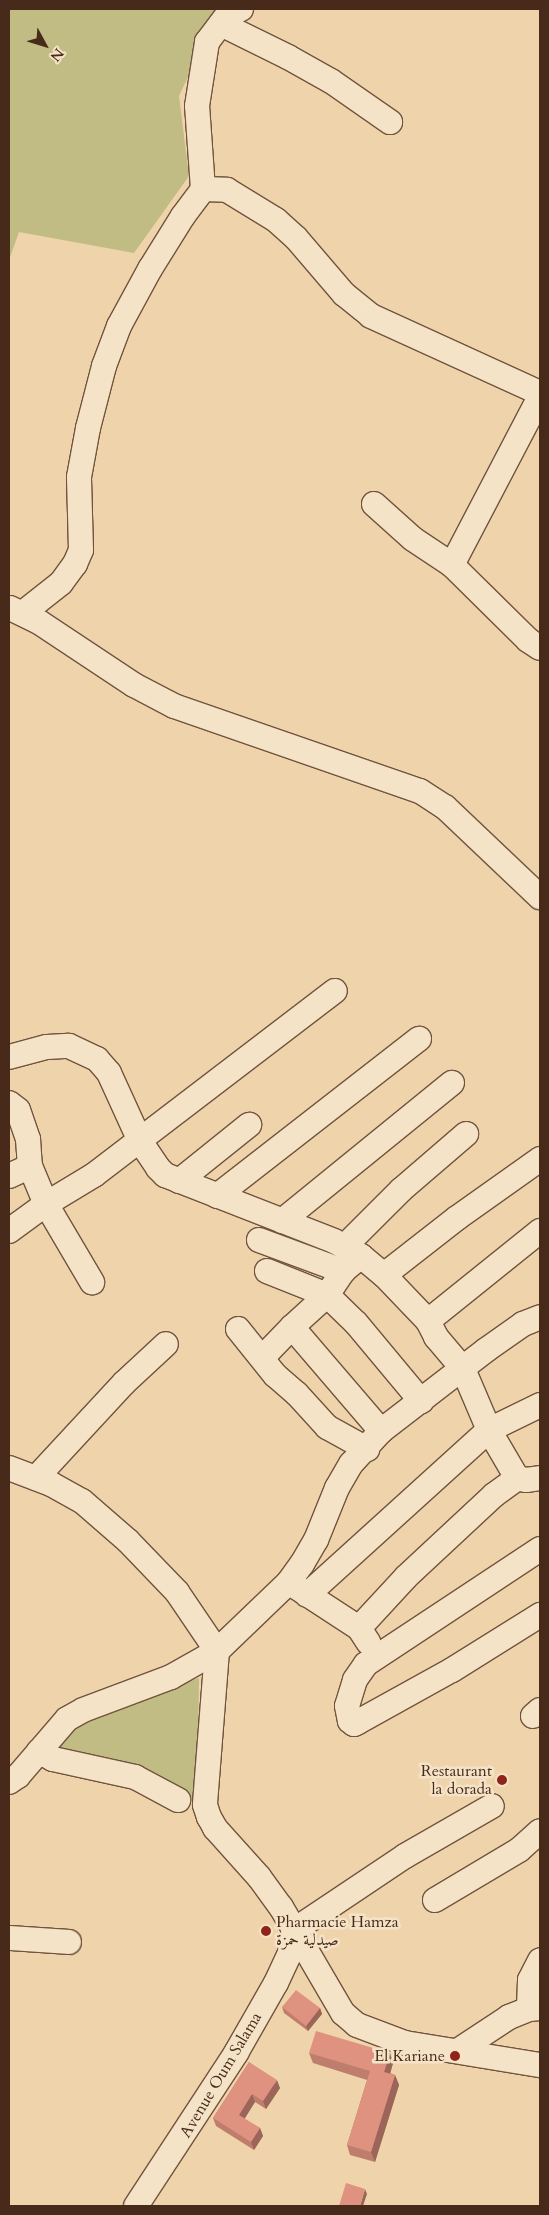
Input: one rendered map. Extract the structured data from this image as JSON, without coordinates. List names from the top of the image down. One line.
{"streets":{"street":["Avenue Oum Salama"]},"places":["Restaurant la dorada","Pharmacie Hamza صيدلية حمزة","El Kariane"],"north":"bottom right"}
